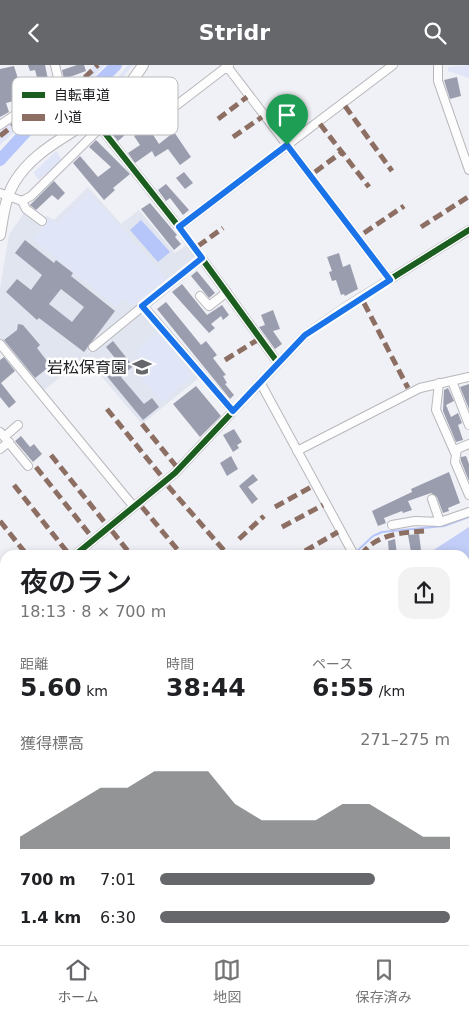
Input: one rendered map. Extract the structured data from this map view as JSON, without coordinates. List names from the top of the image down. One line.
{"places":{"school or university":["岩松保育園"]},"legend":["自転車道","小道"],"page":{"header":"Stridr","heading":["夜のラン","18:13 · 8 × 700 m"],"stats":[["距離","5.60 km"],["時間","38:44"],["ペース","6:55 /km"]],"chart":["獲得標高","271–275 m"],"list":[{"name":"700 m","note":"7:01"},{"name":"1.4 km","note":"6:30"}],"tabs":["ホーム","地図","保存済み"]}}
